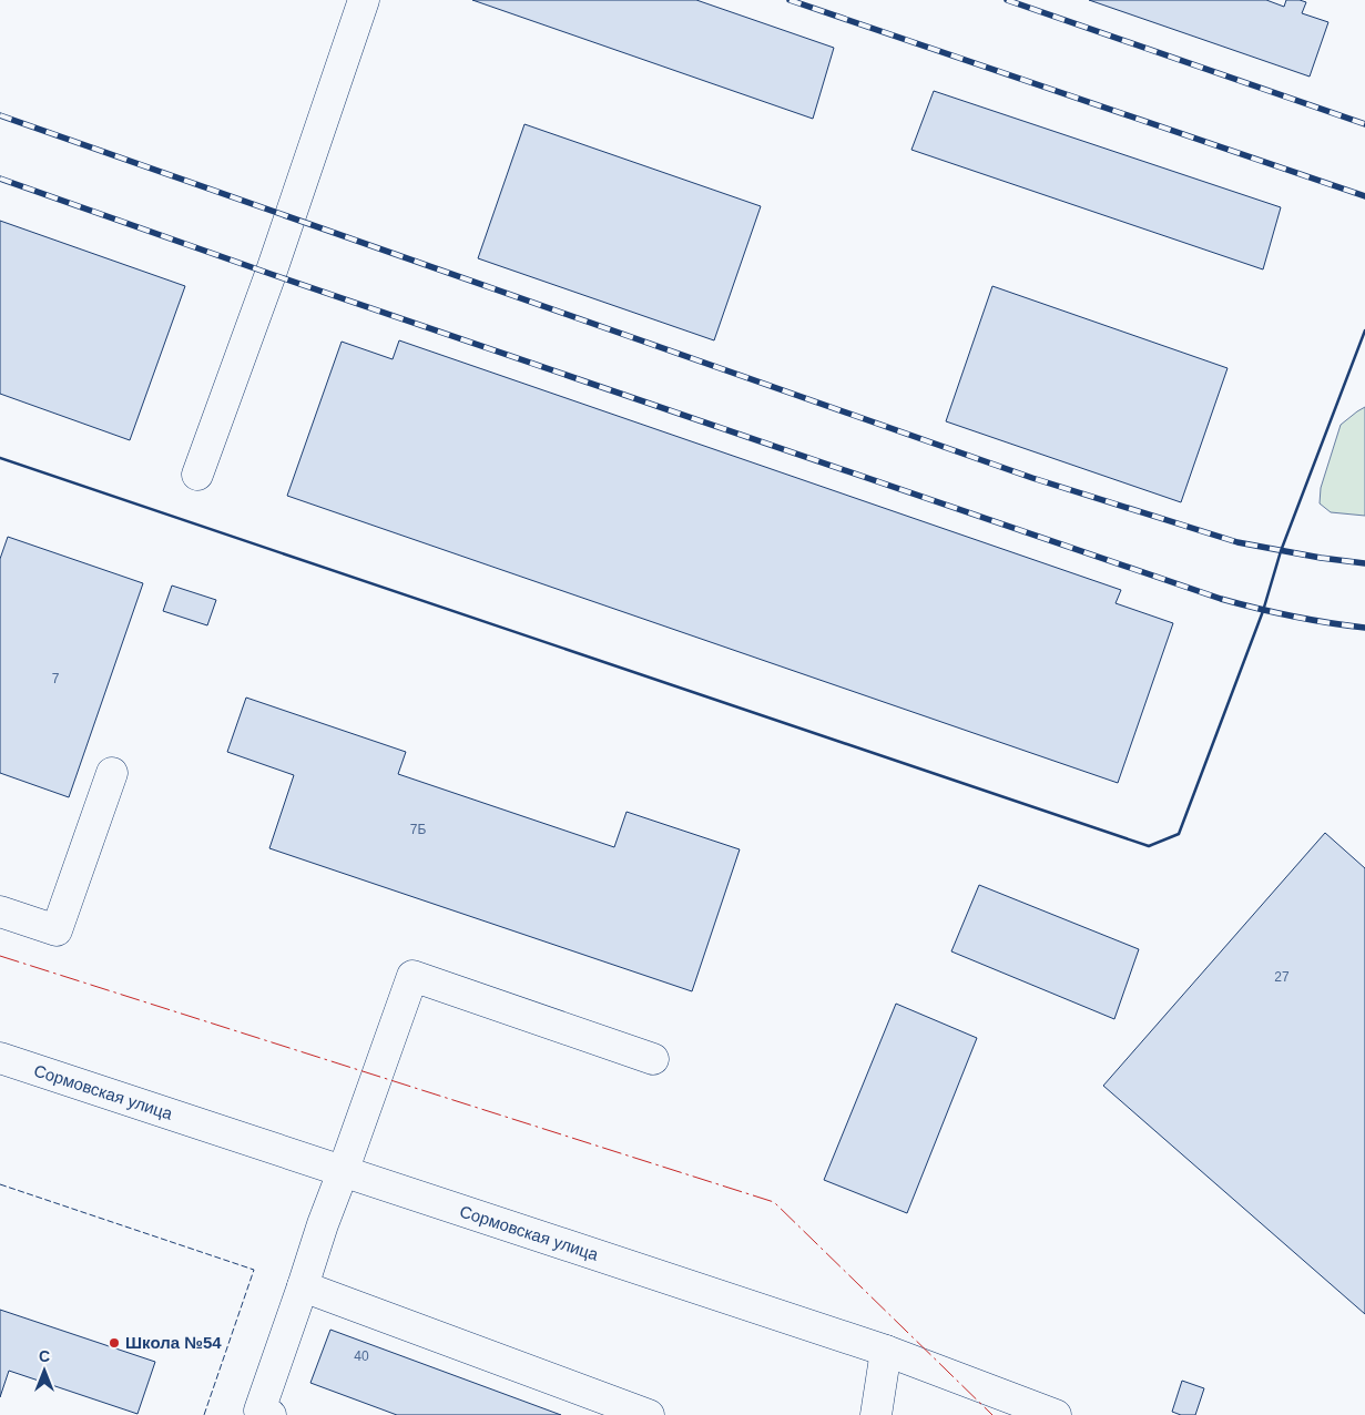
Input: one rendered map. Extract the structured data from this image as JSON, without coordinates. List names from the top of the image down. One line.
{"streets":{"street":["Сормовская улица"]},"places":["Школа №54"],"house_numbers":["7","7Б","27","40"],"north":"top"}
